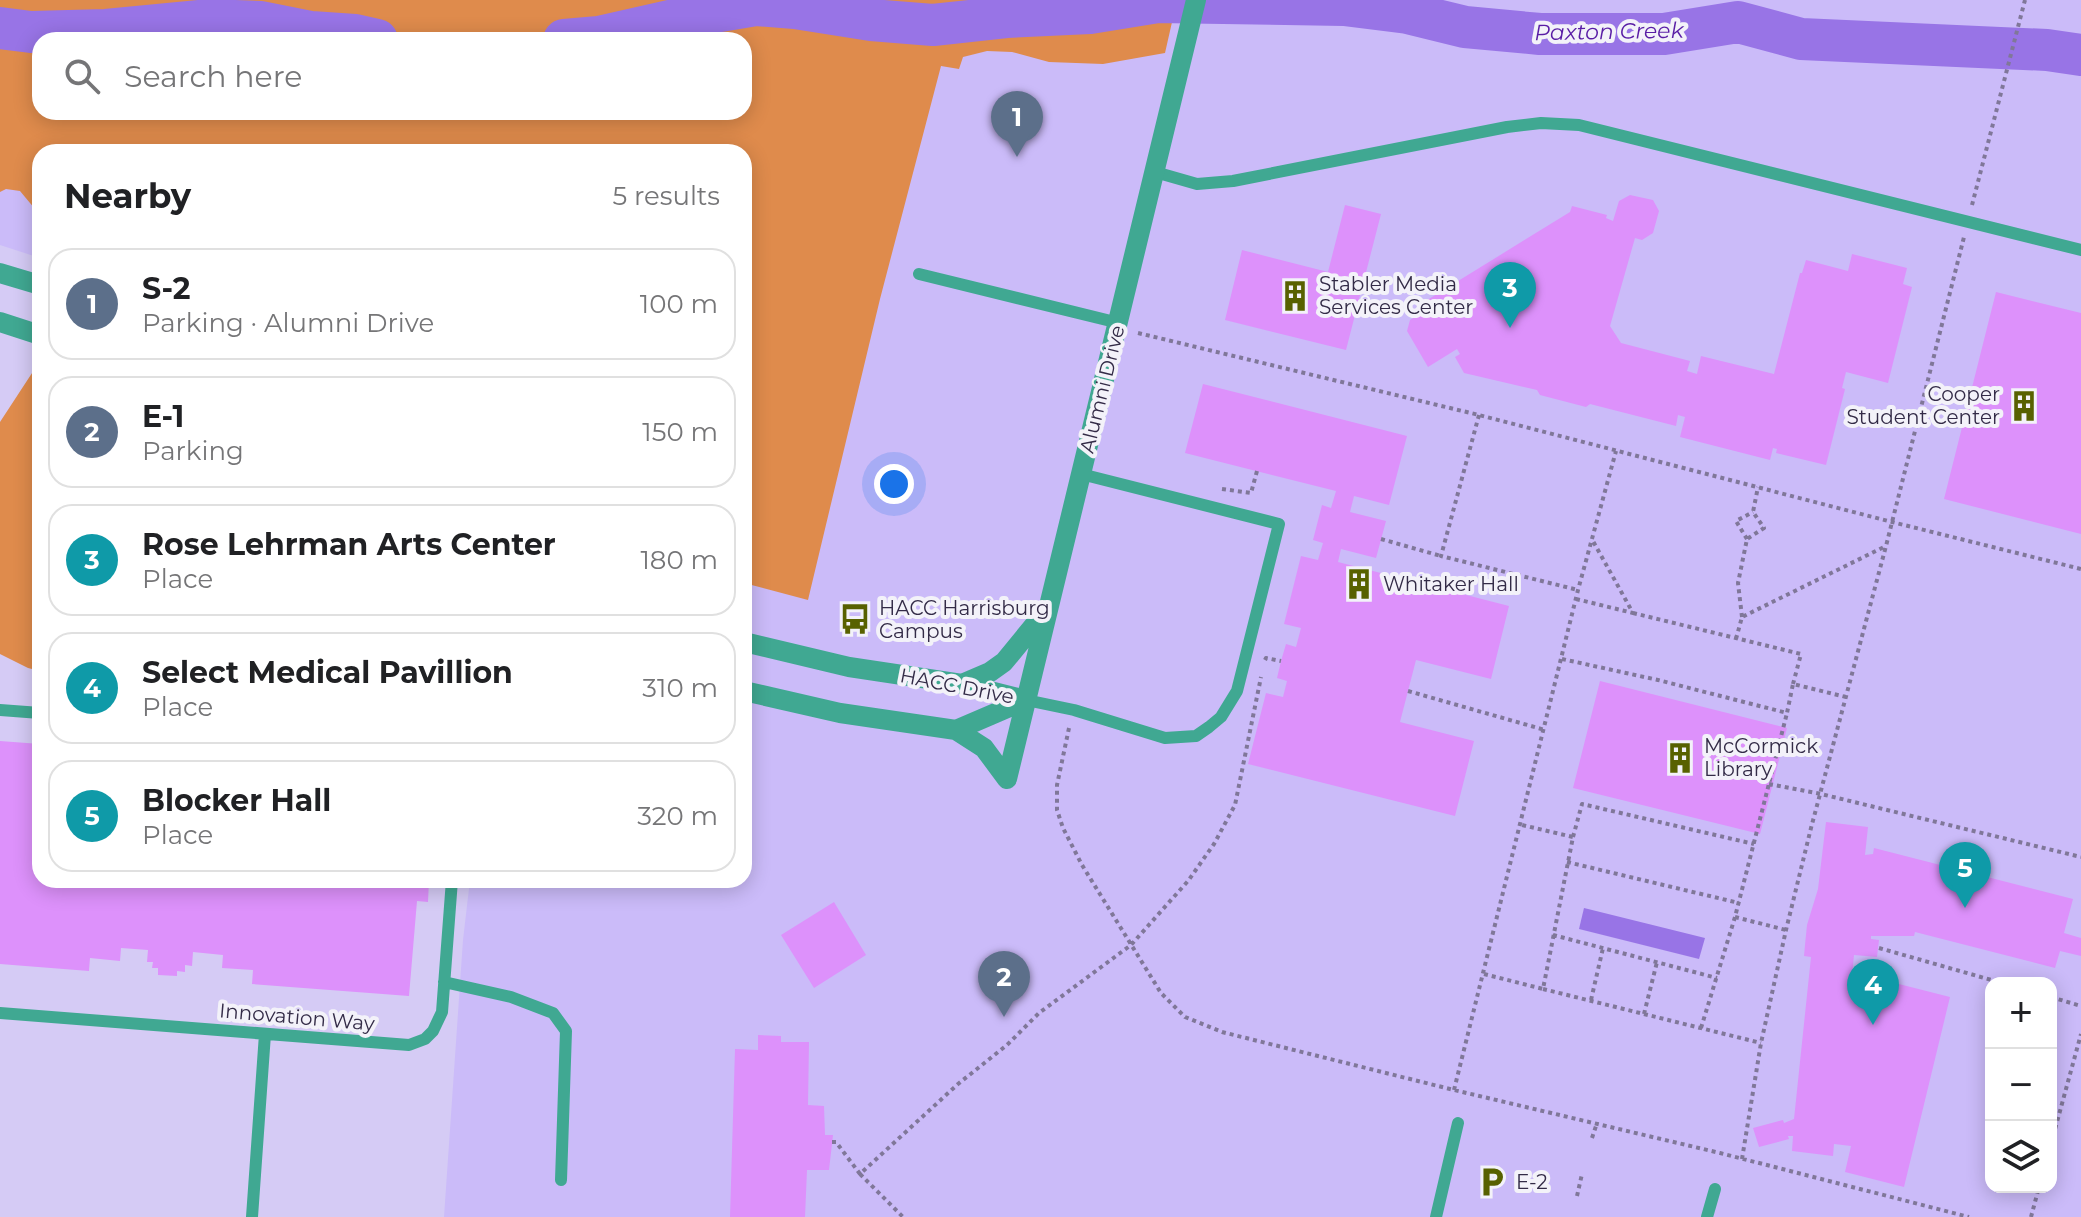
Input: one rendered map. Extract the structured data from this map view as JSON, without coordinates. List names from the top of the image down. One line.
{"streets":{"street":["Alumni Drive","HACC Drive"],"lane":["Innovation Way"]},"crossings":[["Alumni Drive","HACC Drive"]],"water":["Paxton Creek"],"places":{"building":["Stabler Media Services Center","Cooper Student Center","Whitaker Hall","McCormick Library"],"bus stop":["HACC Harrisburg Campus"],"parking":["E-2"]},"page":{"search":"Search here","pins":["1","3","5","2","4"],"heading":["Nearby","5 results"],"list":[{"mark":"1","name":"S-2","note":"Parking · Alumni Drive","value":"100 m"},{"mark":"2","name":"E-1","note":"Parking","value":"150 m"},{"mark":"3","name":"Rose Lehrman Arts Center","note":"Place","value":"180 m"},{"mark":"4","name":"Select Medical Pavillion","note":"Place","value":"310 m"},{"mark":"5","name":"Blocker Hall","note":"Place","value":"320 m"}],"map_buttons":["+","−"]}}
